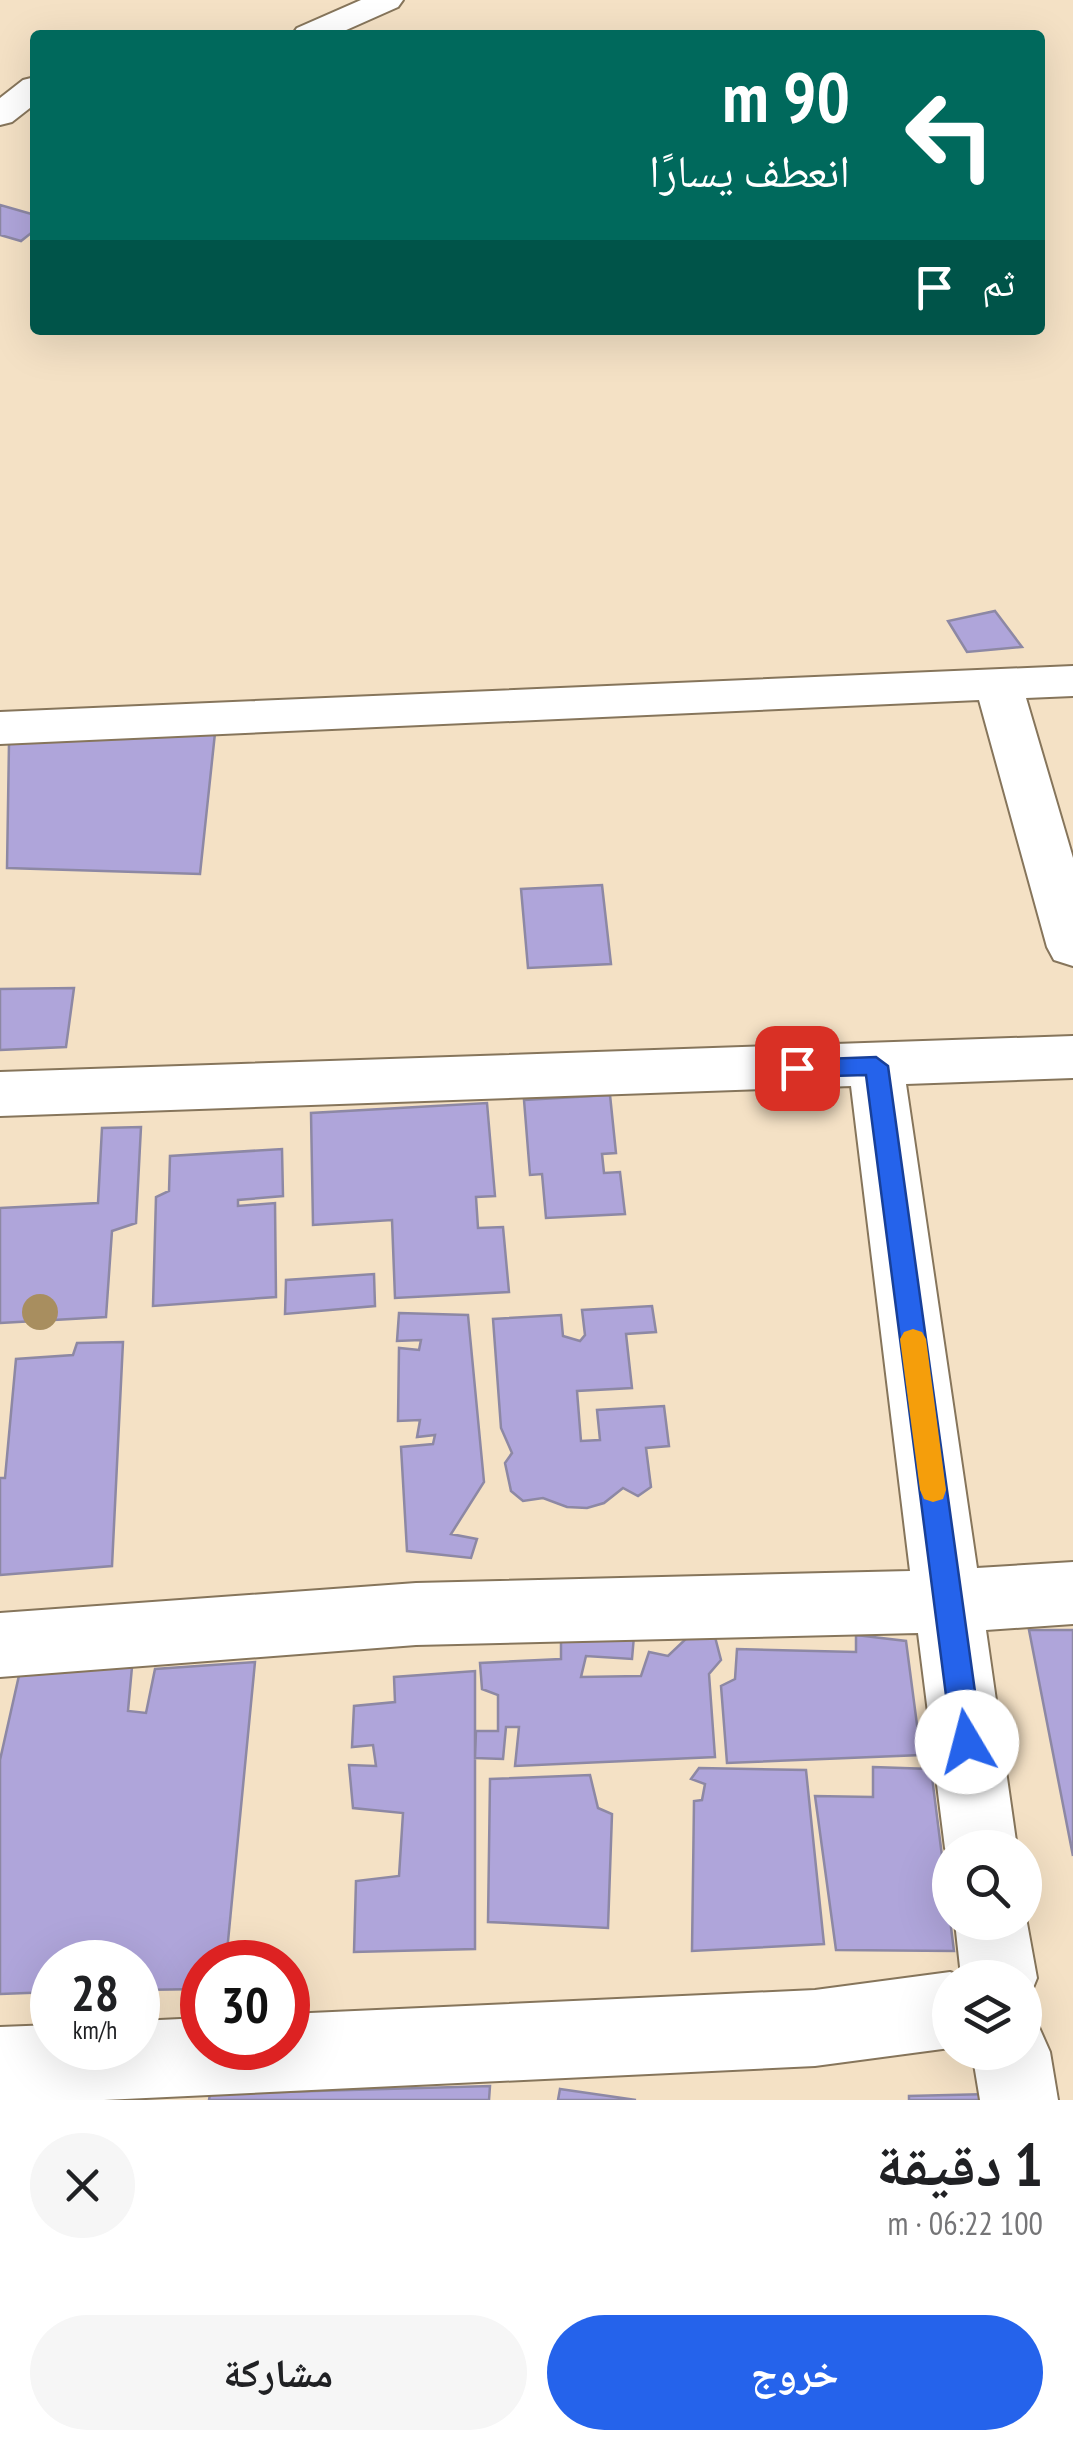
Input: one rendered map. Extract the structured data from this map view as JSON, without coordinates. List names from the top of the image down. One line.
{"page":{"turn":["90 m","انعطف يسارًا"],"then":"ثم","speed":"28 km/h","limit":"30","heading":["1 دقيقة","100 m · 06:22"],"buttons":["خروج","مشاركة"]}}
